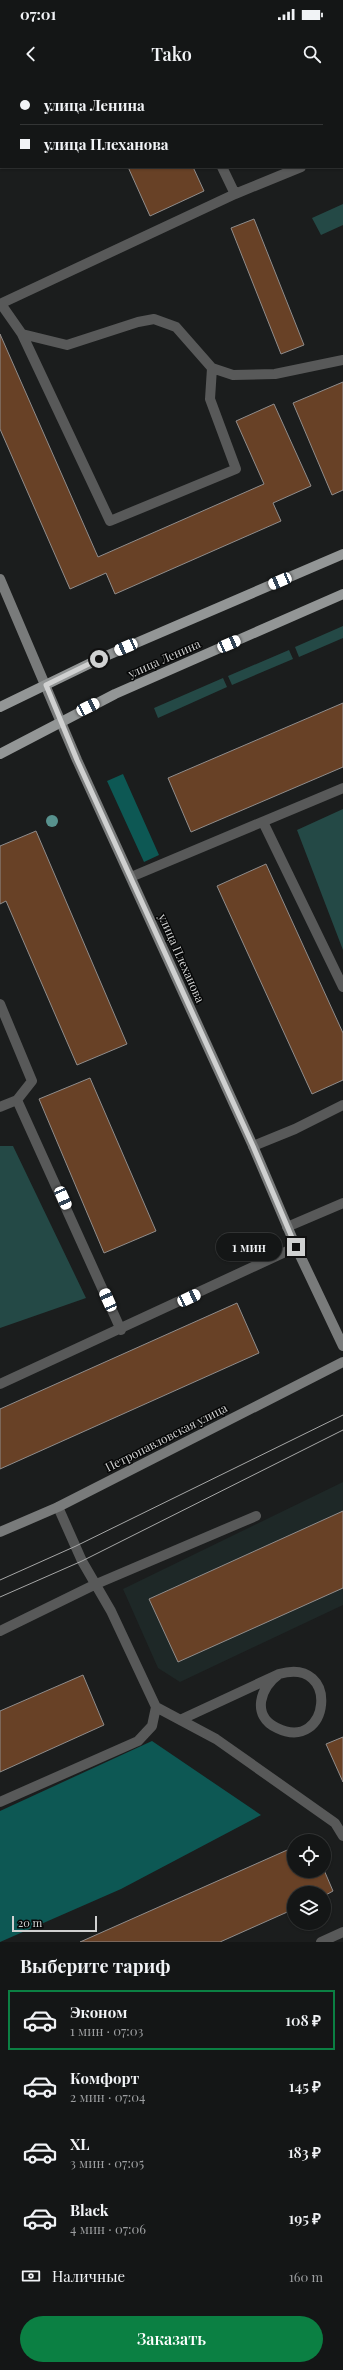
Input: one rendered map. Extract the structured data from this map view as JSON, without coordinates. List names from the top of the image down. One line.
{"streets":{"main road":["улица Ленина","улица Плеханова","Петропавловская улица"]},"crossings":[["улица Ленина","улица Плеханова"]],"scale_bar":"20 m","page":{"status":"07:01","header":"Tako","banner":["улица Ленина","улица Плеханова"],"bubble":"1 мин","scale":"20 m","heading":"Выберите тариф","list":[{"name":"Эконом","note":"1 мин · 07:03","value":"108 ₽"},{"name":"Комфорт","note":"2 мин · 07:04","value":"145 ₽"},{"name":"XL","note":"3 мин · 07:05","value":"183 ₽"},{"name":"Black","note":"4 мин · 07:06","value":"195 ₽"}],"pay":["Наличные","160 m"],"buttons":"Заказать"}}
